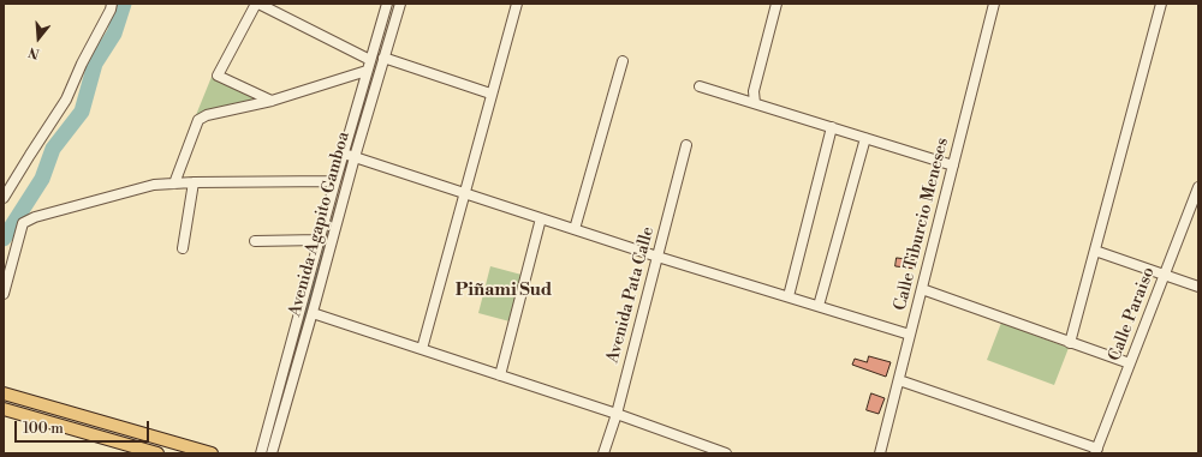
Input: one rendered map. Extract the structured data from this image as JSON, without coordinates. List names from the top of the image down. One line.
{"streets":{"street":["Avenida Agapito Gamboa","Calle Tiburcio Meneses","Avenida Pata Calle","Calle Paraiso"]},"districts":["Piñami Sud"],"scale_bar":"100 m","north":"bottom"}
